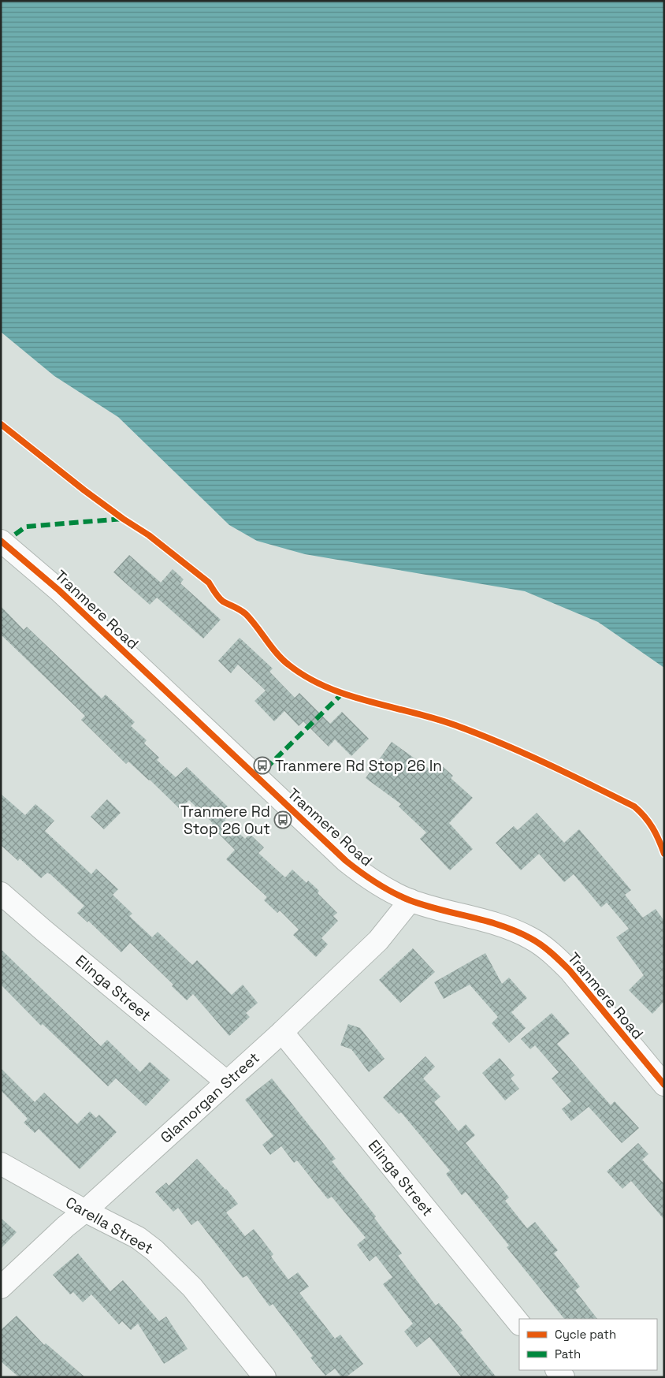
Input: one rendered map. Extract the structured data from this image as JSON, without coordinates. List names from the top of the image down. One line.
{"streets":{"street":["Tranmere Road","Elinga Street","Glamorgan Street","Carella Street"]},"crossings":[["Tranmere Road","Glamorgan Street"],["Elinga Street","Glamorgan Street"],["Glamorgan Street","Carella Street"]],"places":{"bus stop":["Tranmere Rd Stop 26 In","Tranmere Rd Stop 26 Out"]},"legend":["Cycle path","Path"]}
